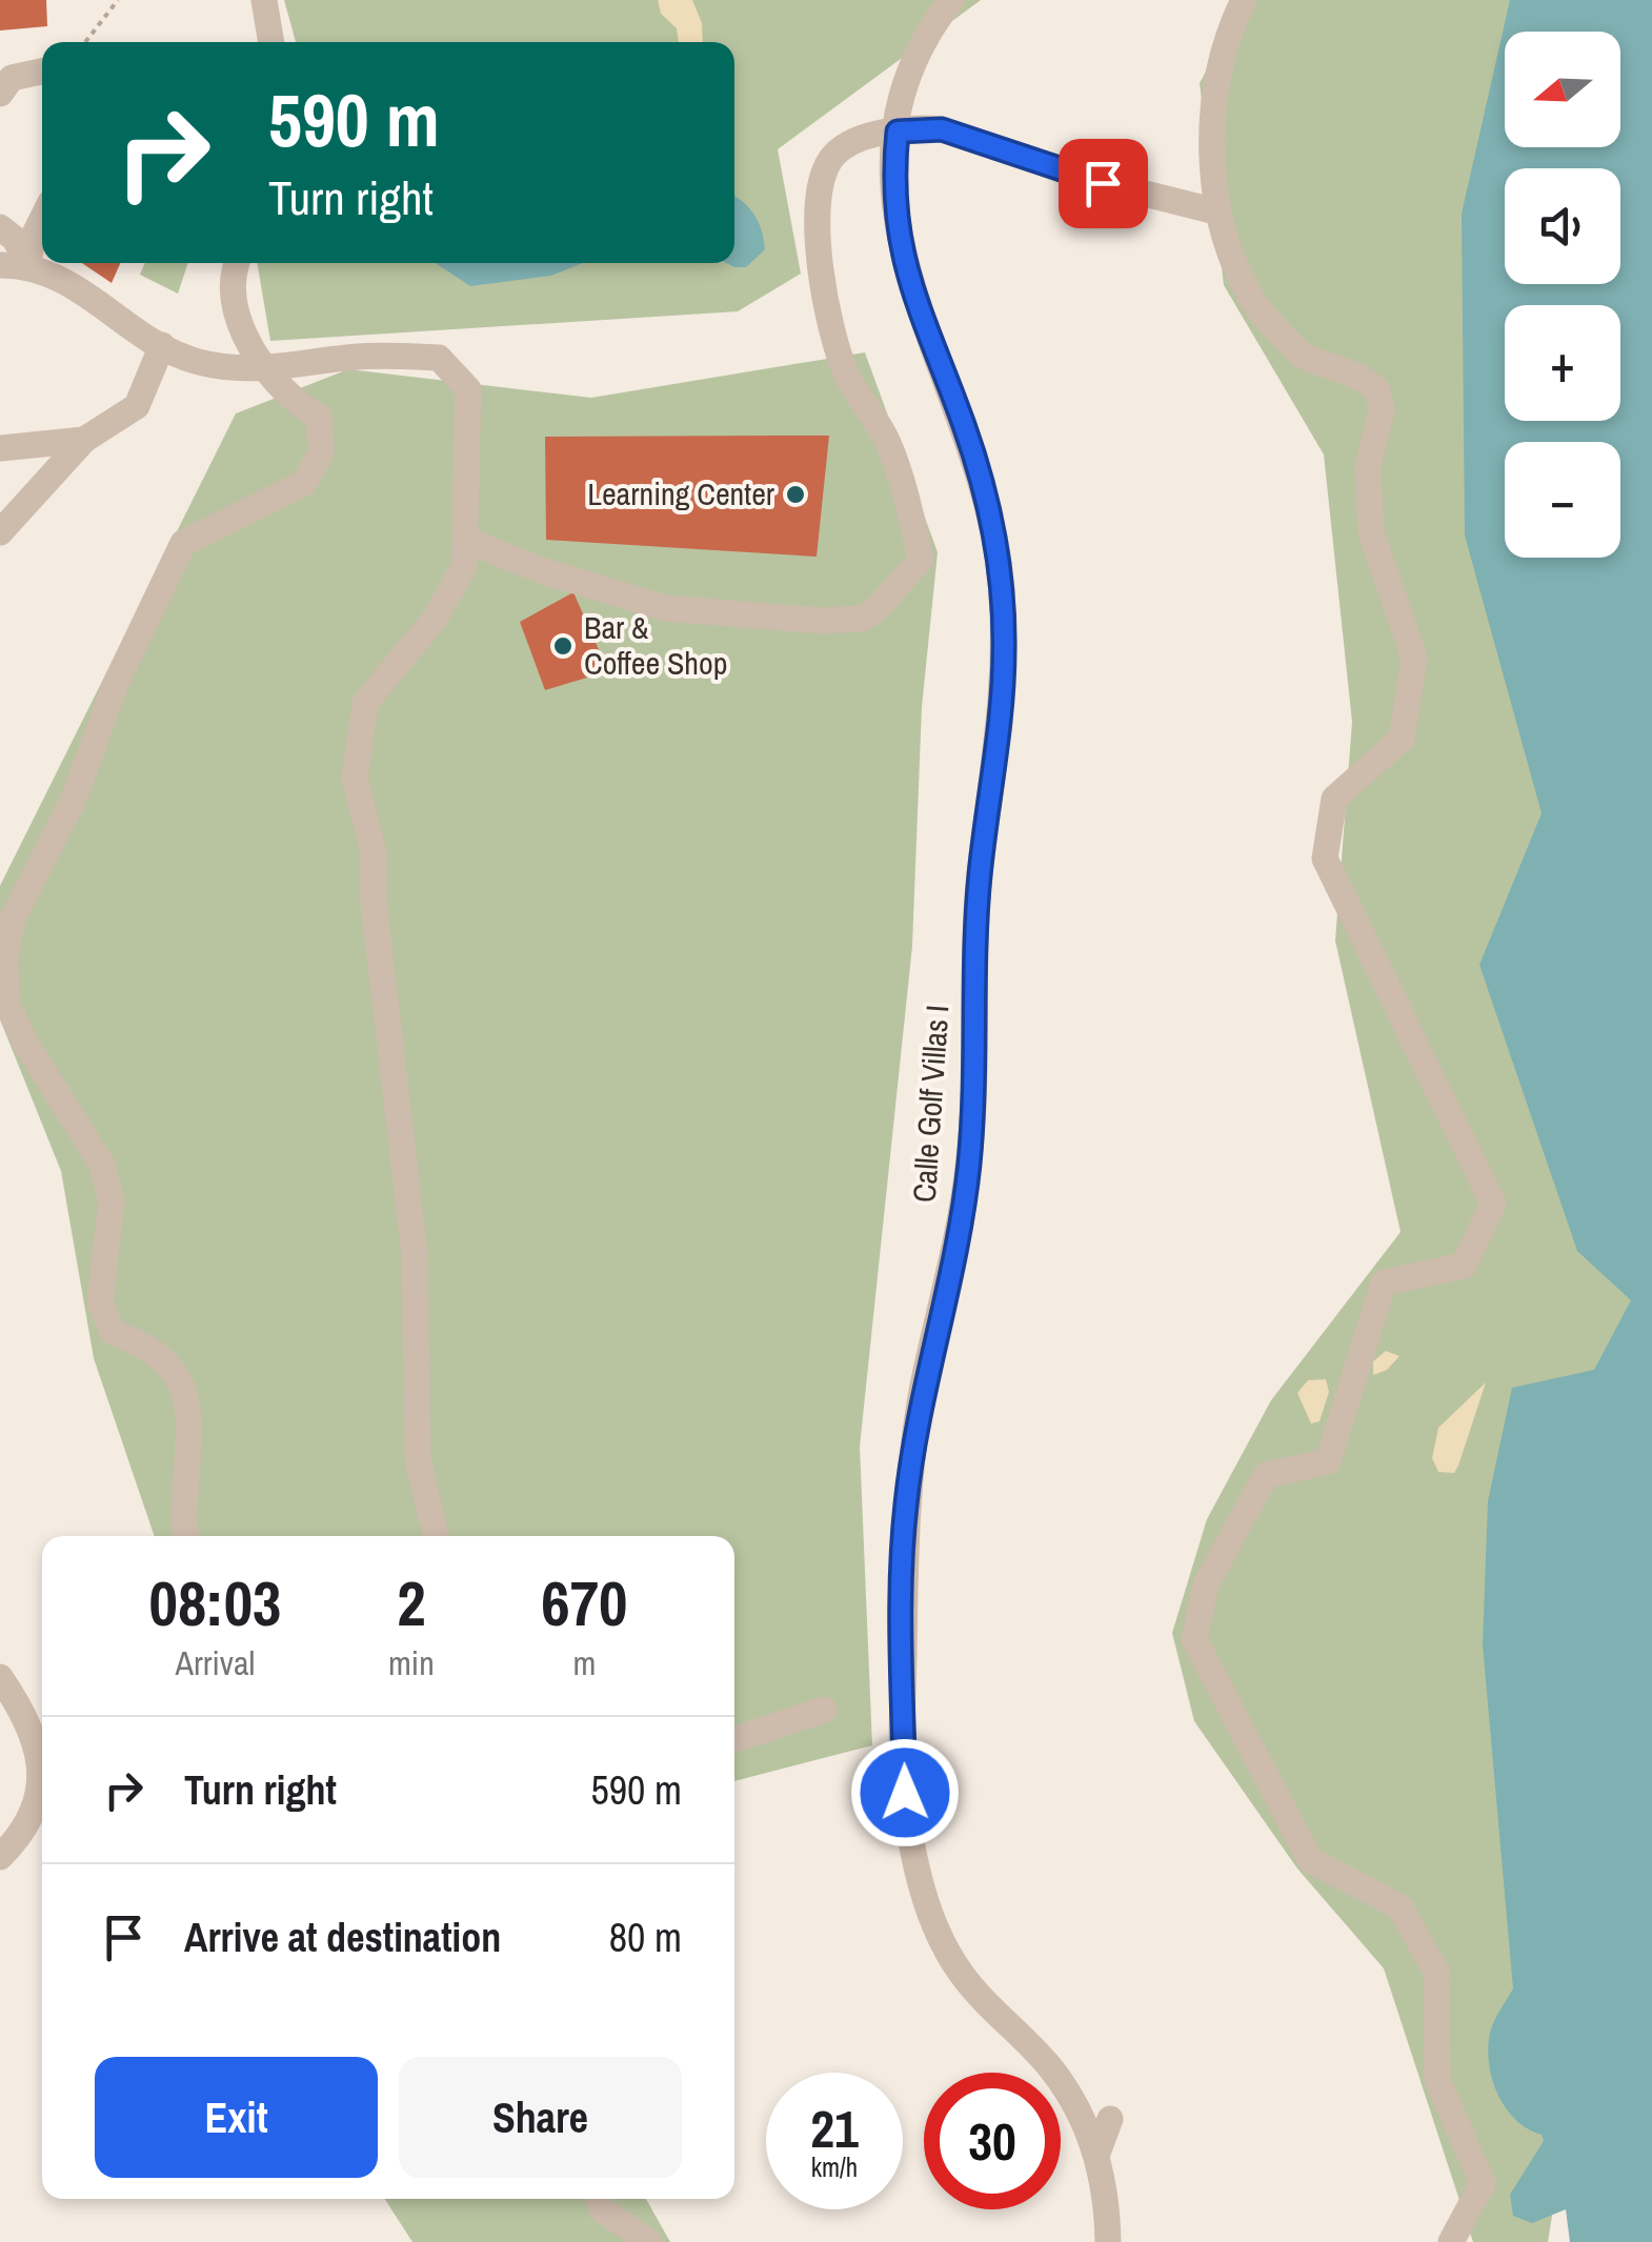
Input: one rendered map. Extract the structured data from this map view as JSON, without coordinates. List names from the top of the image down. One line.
{"streets":{"street":["Calle Golf Villas I"]},"places":["Learning Center","Bar & Coffee Shop"],"north":"left","page":{"map_buttons":["+","−"],"turn":["590 m","Turn right"],"eta":["08:03","Arrival","2","min","670","m"],"list":[{"name":"Turn right","value":"590 m"},{"name":"Arrive at destination","value":"80 m"}],"buttons":["Exit","Share"],"speed":"21 km/h","limit":"30"}}
